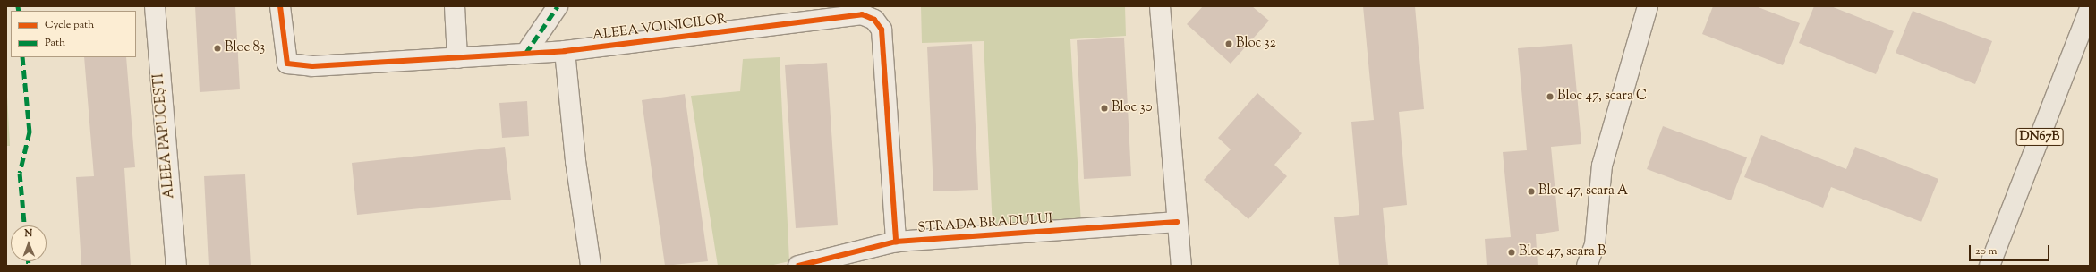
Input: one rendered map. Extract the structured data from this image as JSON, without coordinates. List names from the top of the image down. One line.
{"streets":{"main road":["DN67B"],"street":["ALEEA VOINICILOR","ALEEA PAPUCEȘTI","STRADA BRADULUI"]},"crossings":[["ALEEA VOINICILOR","STRADA BRADULUI"]],"places":["Bloc 32","Bloc 83","Bloc 47, scara C","Bloc 30","Bloc 47, scara A","Bloc 47, scara B"],"legend":["Cycle path","Path"],"scale_bar":"20 m","north":"top"}
